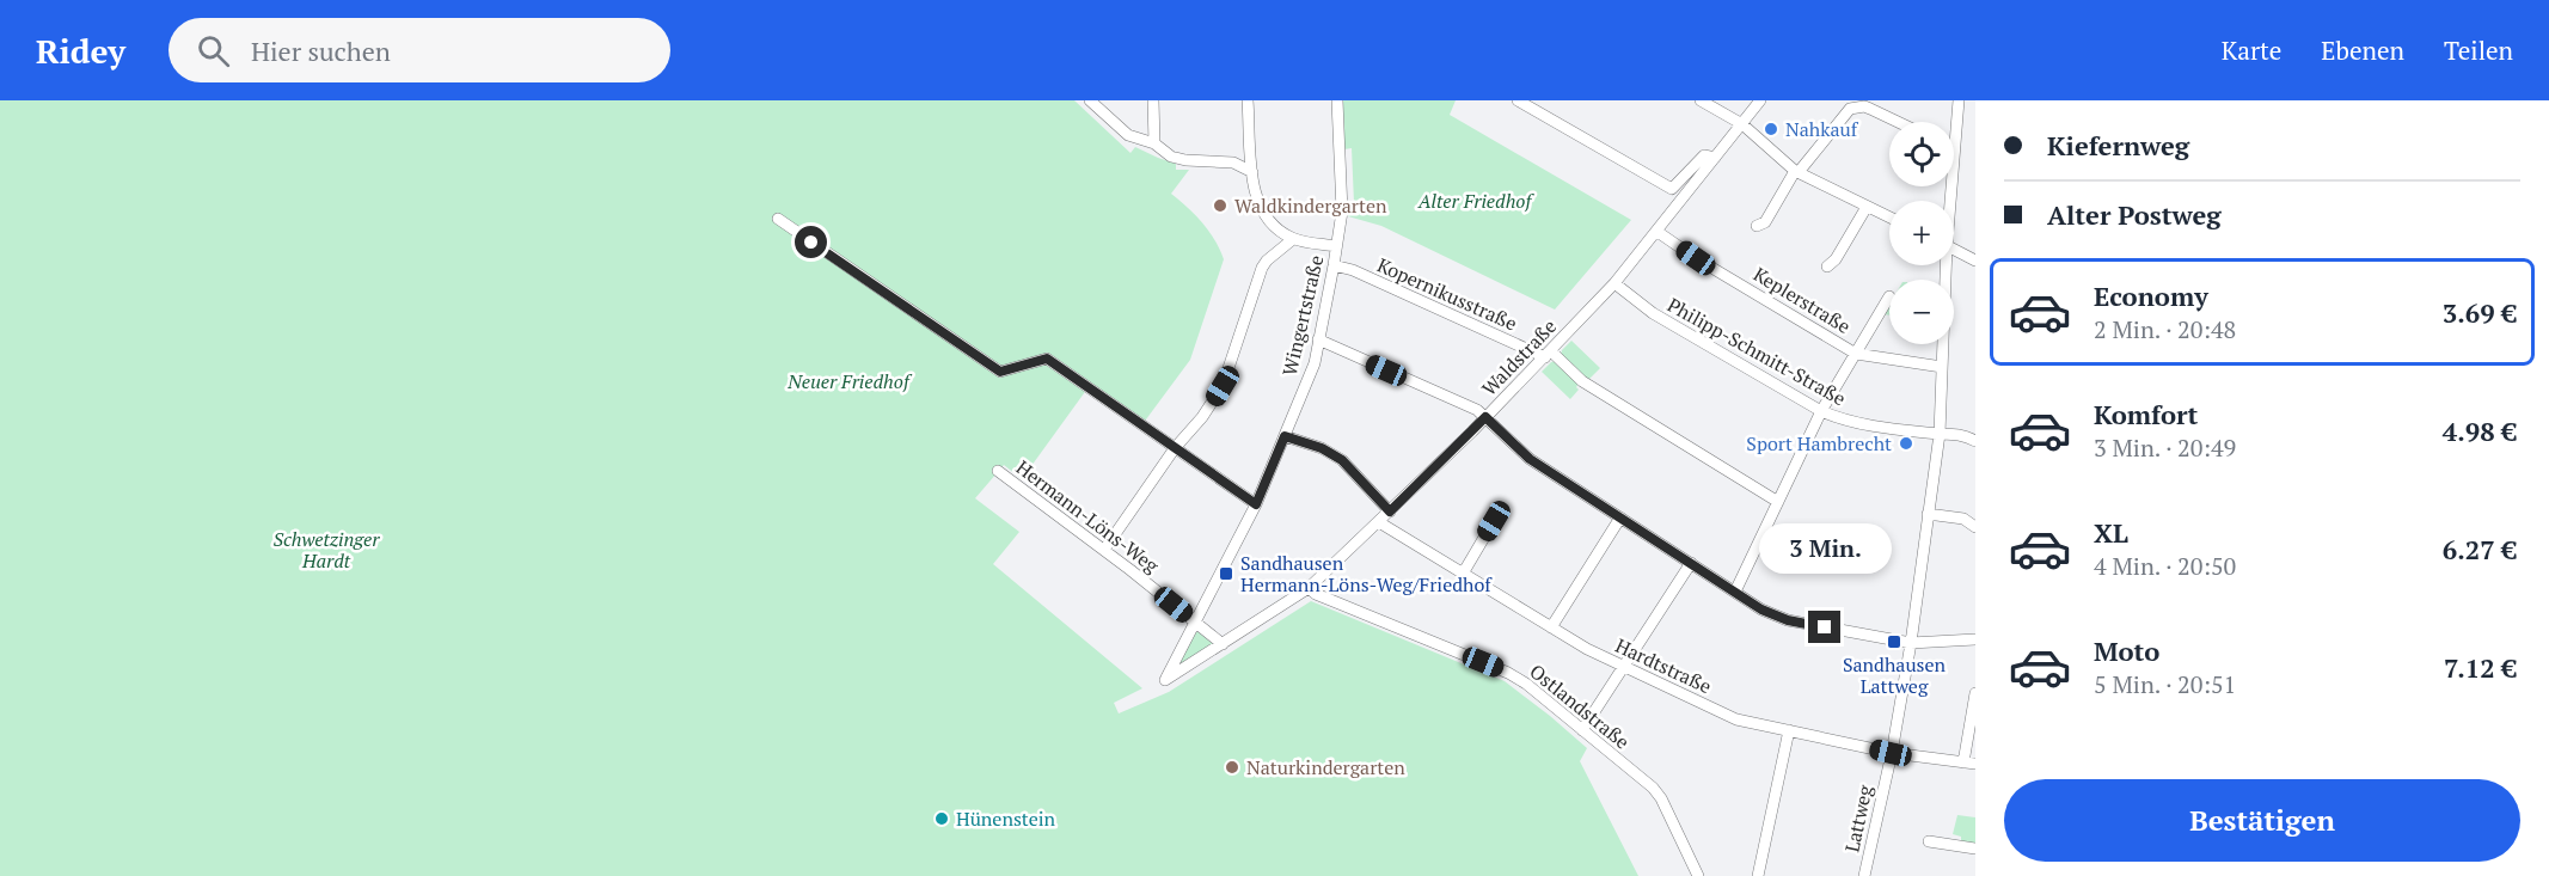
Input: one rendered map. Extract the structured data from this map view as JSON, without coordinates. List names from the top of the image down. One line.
{"streets":{"street":["Kopernikusstraße","Keplerstraße","Wingertstraße","Philipp-Schmitt-Straße","Waldstraße","Hermann-Löns-Weg","Hardtstraße","Ostlandstraße","Lattweg"]},"crossings":[["Kopernikusstraße","Wingertstraße"],["Kopernikusstraße","Waldstraße"],["Keplerstraße","Waldstraße"],["Keplerstraße","Lattweg"],["Wingertstraße","Waldstraße"],["Wingertstraße","Hermann-Löns-Weg"],["Philipp-Schmitt-Straße","Waldstraße"],["Philipp-Schmitt-Straße","Lattweg"],["Waldstraße","Hermann-Löns-Weg"],["Waldstraße","Hardtstraße"],["Waldstraße","Ostlandstraße"],["Hardtstraße","Lattweg"]],"parks":["Alter Friedhof","Neuer Friedhof","Schwetzinger Hardt"],"places":{"other":["Nahkauf","Waldkindergarten","Sport Hambrecht","Naturkindergarten","Hünenstein"],"transit":["Sandhausen Hermann-Löns-Weg/Friedhof","Sandhausen Lattweg"]},"page":{"header":"Ridey","search":"Hier suchen","nav":["Karte","Ebenen","Teilen"],"banner":["Kiefernweg","Alter Postweg"],"map_buttons":["+","−"],"list":[{"name":"Economy","note":"2 Min. · 20:48","value":"3.69 €"},{"name":"Komfort","note":"3 Min. · 20:49","value":"4.98 €"},{"name":"XL","note":"4 Min. · 20:50","value":"6.27 €"},{"name":"Moto","note":"5 Min. · 20:51","value":"7.12 €"}],"bubble":"3 Min.","buttons":"Bestätigen"}}
